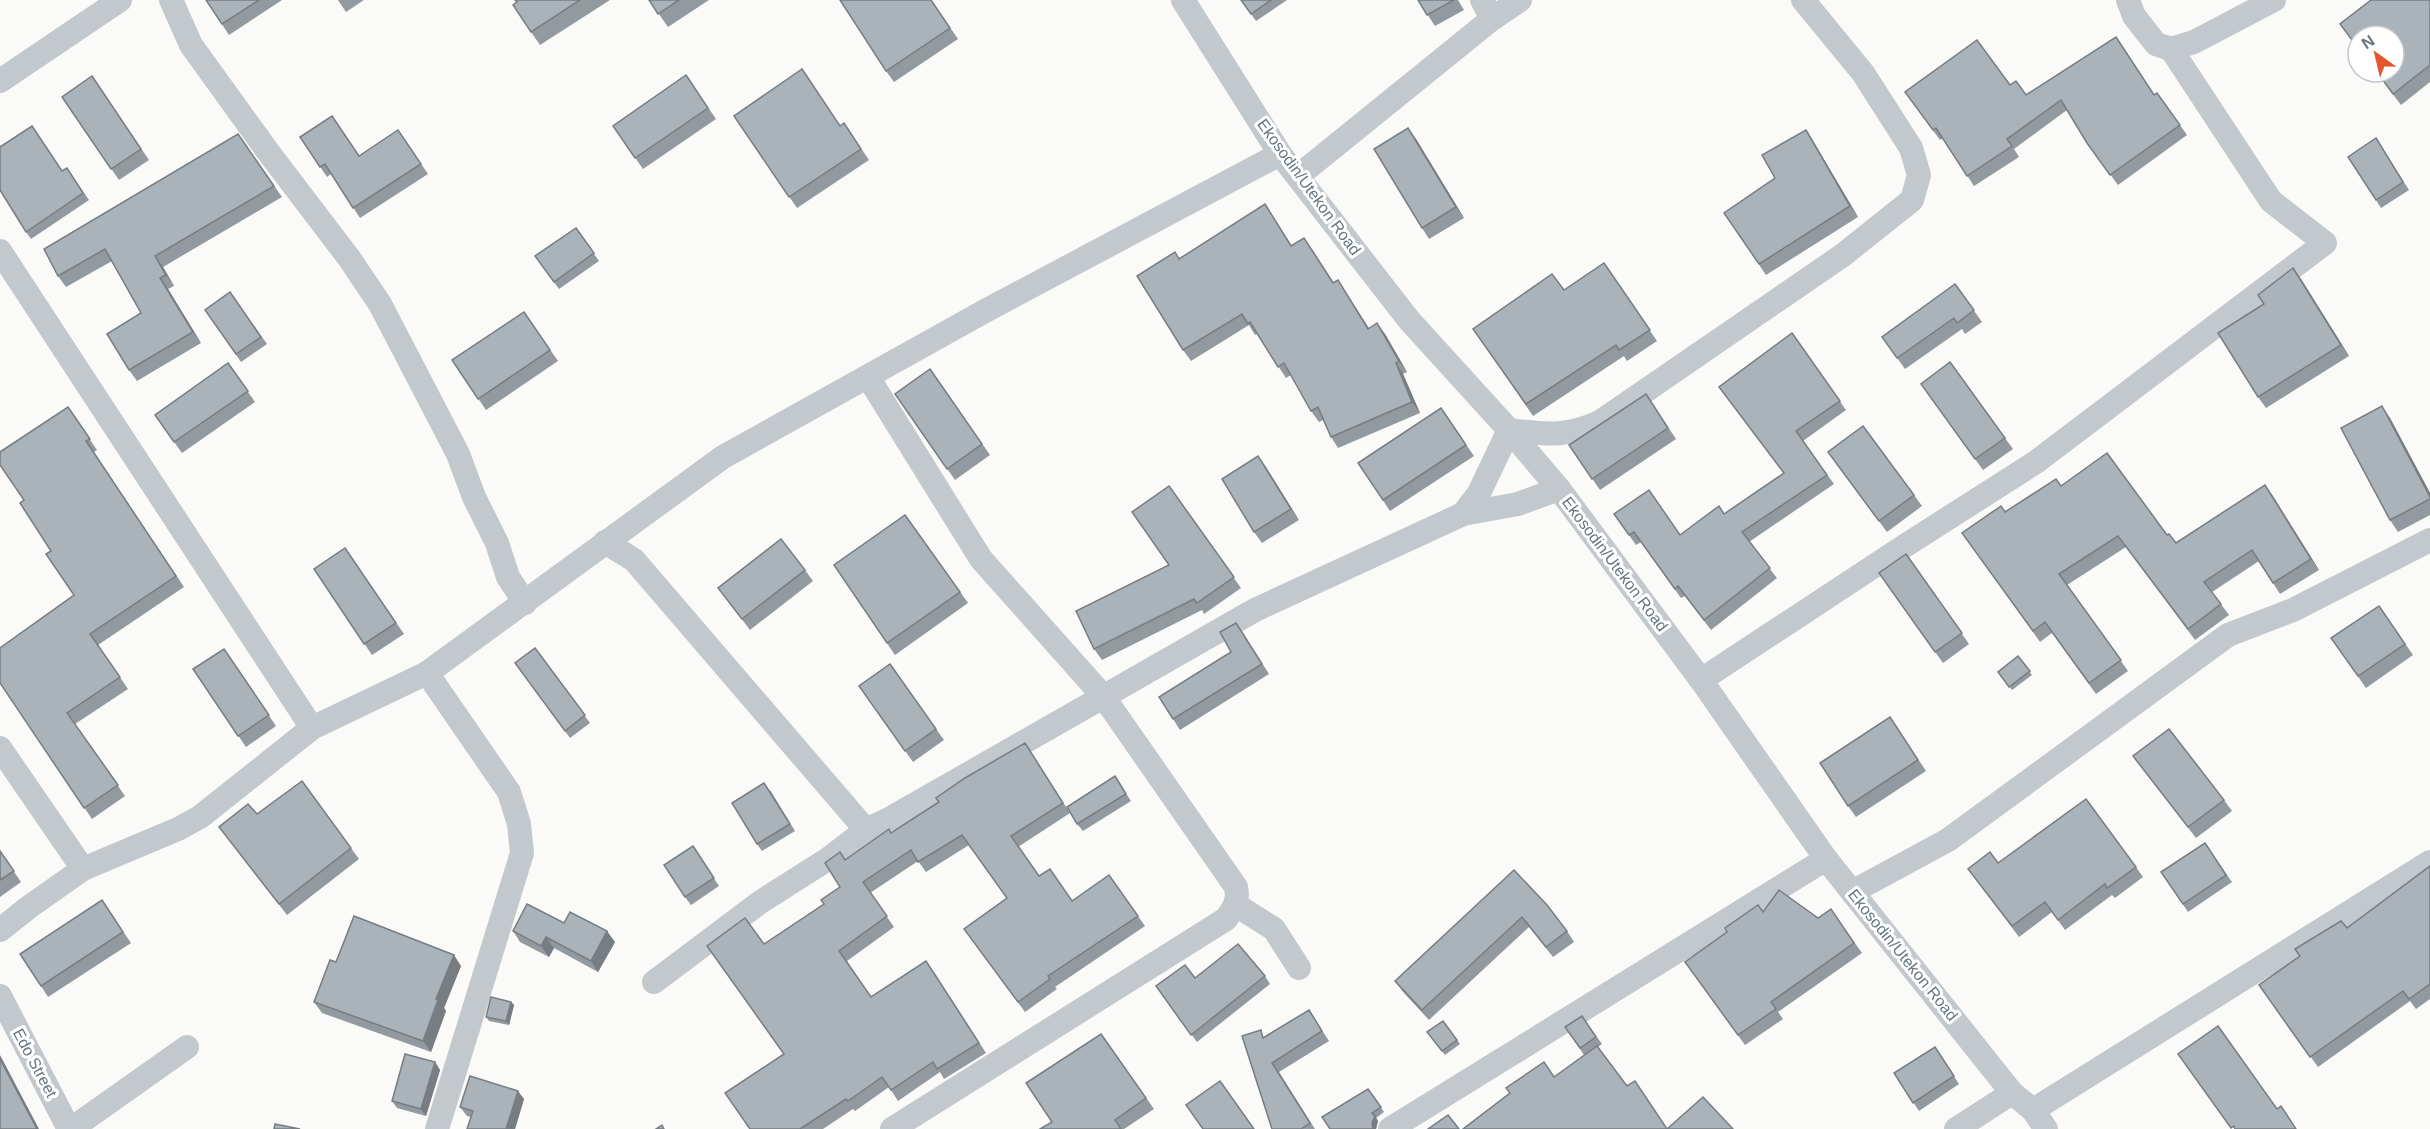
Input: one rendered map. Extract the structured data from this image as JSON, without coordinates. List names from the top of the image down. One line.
{"streets":{"street":["Ekosodin/Utekon Road","Edo Street"]},"north":"top left"}
